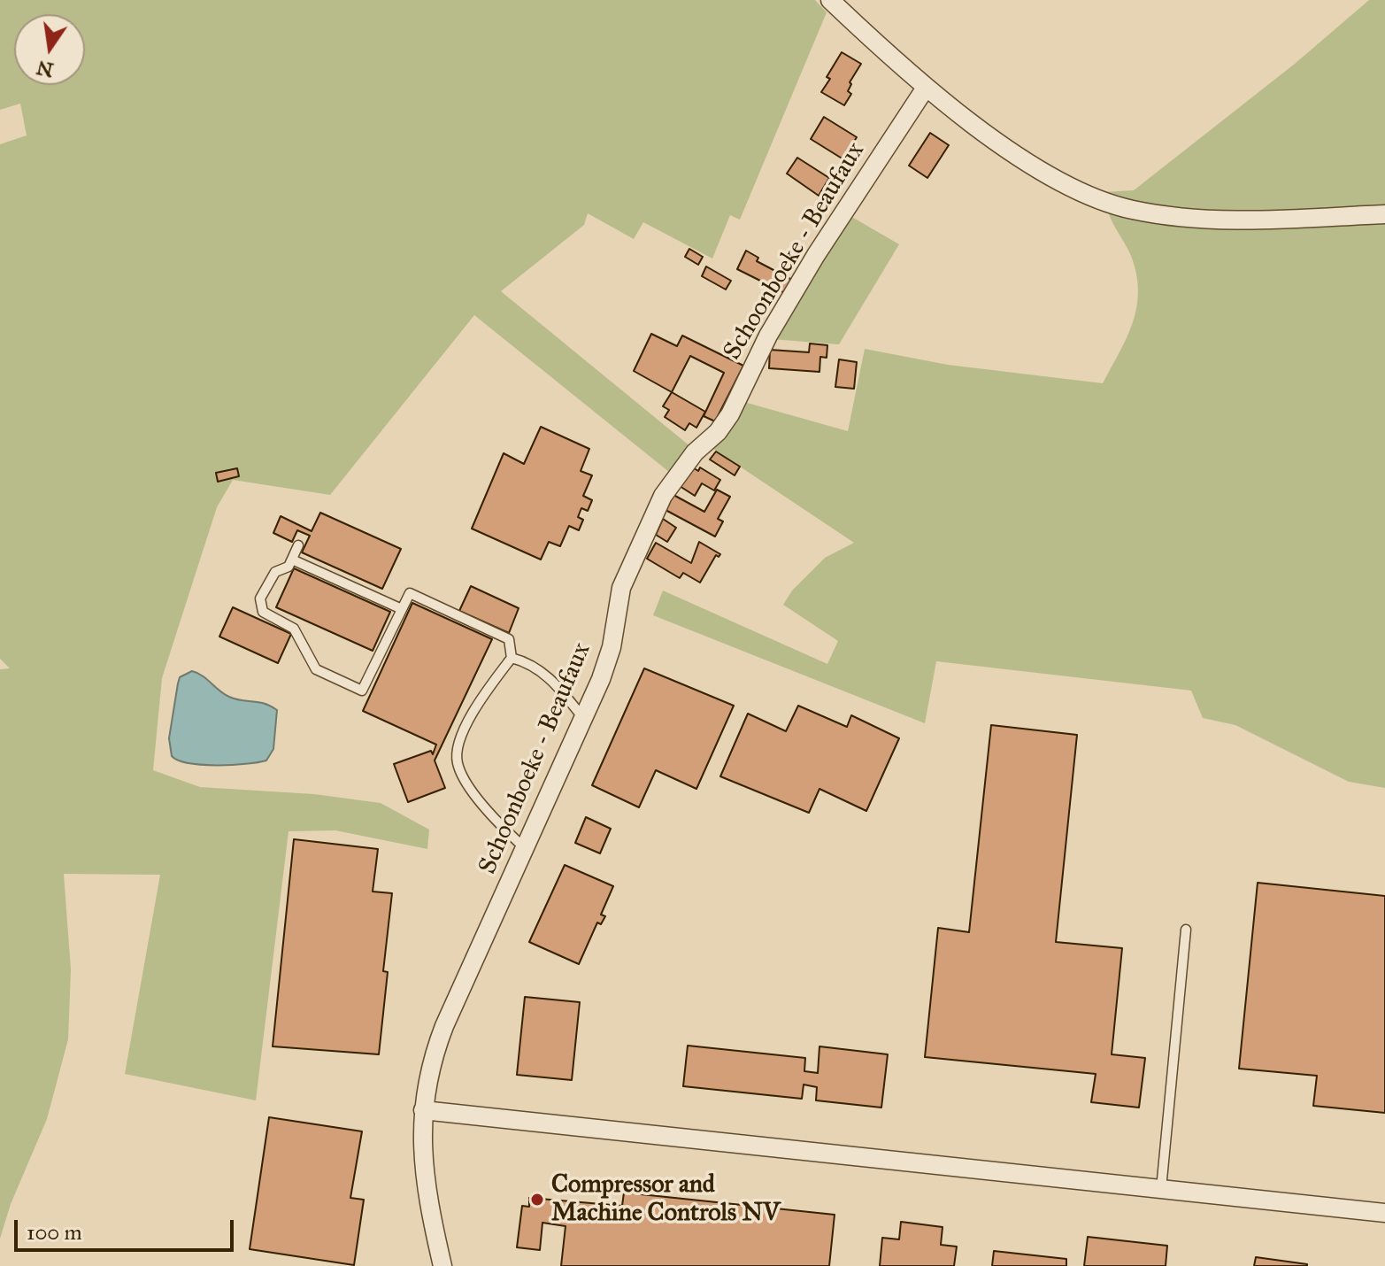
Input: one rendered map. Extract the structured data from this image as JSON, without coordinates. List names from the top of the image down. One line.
{"streets":{"street":["Schoonboeke - Beaufaux"]},"places":["Compressor and Machine Controls NV"],"scale_bar":"100 m","north":"bottom"}
